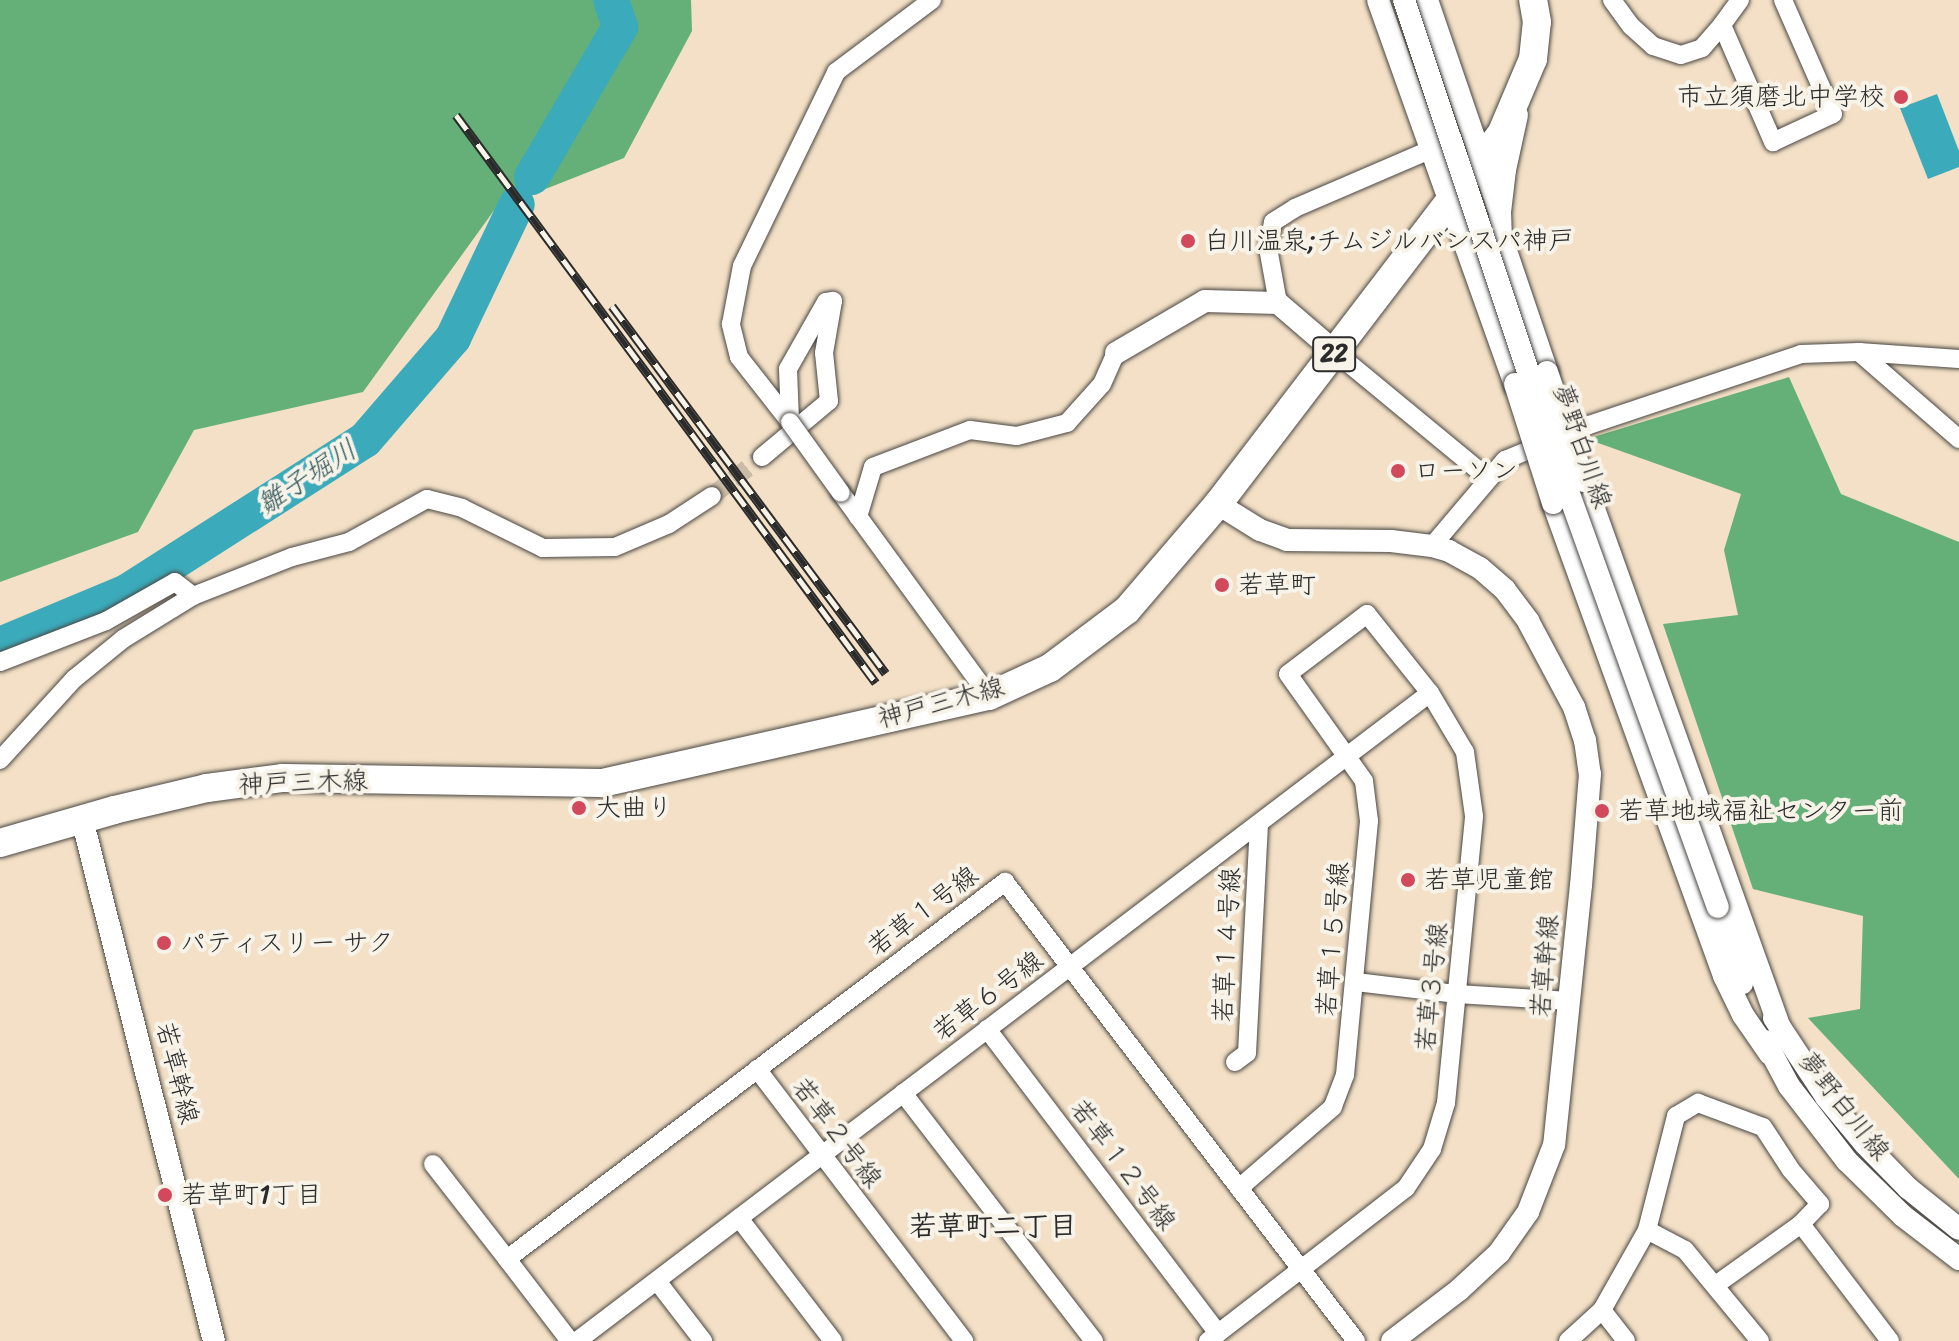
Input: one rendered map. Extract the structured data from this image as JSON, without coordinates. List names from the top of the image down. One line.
{"streets":{"main road":["22","神戸三木線"],"street":["夢野白川線","若草１号線","若草１５号線","若草１４号線","若草幹線","若草３号線","若草６号線","若草２号線","若草１２号線"]},"crossings":[["神戸三木線","若草幹線"],["若草１号線","若草１５号線"],["若草１号線","若草３号線"],["若草１号線","若草６号線"],["若草１号線","若草２号線"],["若草１５号線","若草３号線"],["若草１５号線","若草６号線"],["若草１４号線","若草６号線"],["若草３号線","若草６号線"],["若草３号線","若草１２号線"],["若草６号線","若草２号線"],["若草６号線","若草１２号線"]],"districts":["若草町二丁目"],"water":["雛子堀川"],"places":["市立須磨北中学校","白川温泉;チムジルバンスパ神戸","ローソン","若草町","大曲り","若草地域福祉センター前","若草児童館","パティスリー サク","若草町1丁目"]}
